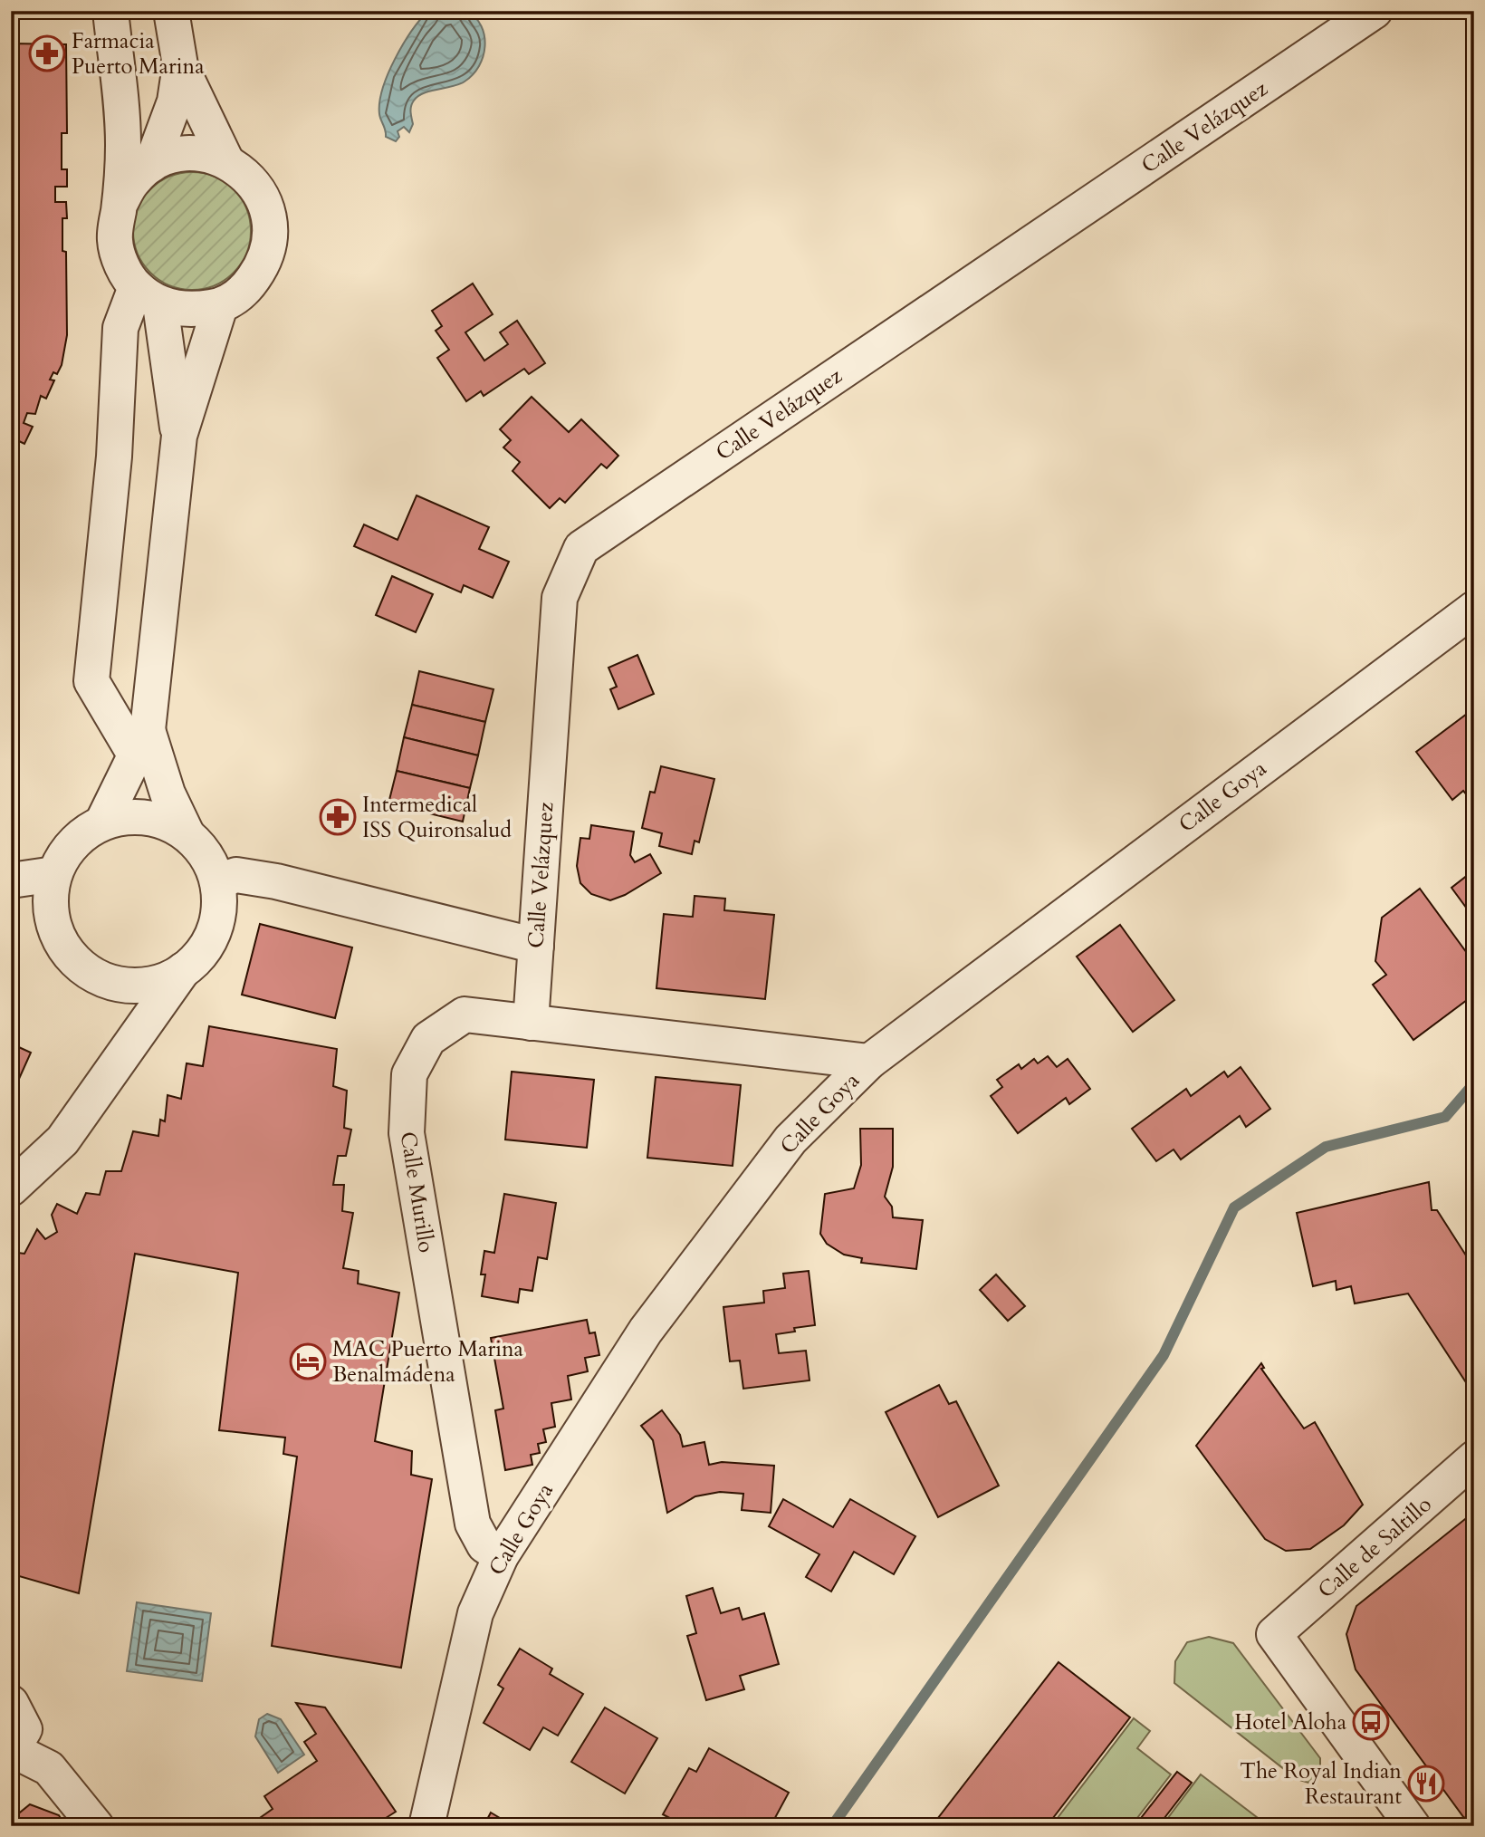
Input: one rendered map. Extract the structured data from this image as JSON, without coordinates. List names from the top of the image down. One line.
{"streets":{"street":["Calle Velázquez","Calle Goya","Calle Murillo","Calle de Saltillo"]},"crossings":[["Calle Velázquez","Calle Murillo"],["Calle Goya","Calle Murillo"]],"places":{"pharmacy":["Farmacia Puerto Marina","Intermedical ISS Quironsalud"],"hotel":["MAC Puerto Marina Benalmádena"],"bus stop":["Hotel Aloha"],"restaurant":["The Royal Indian Restaurant"]}}
